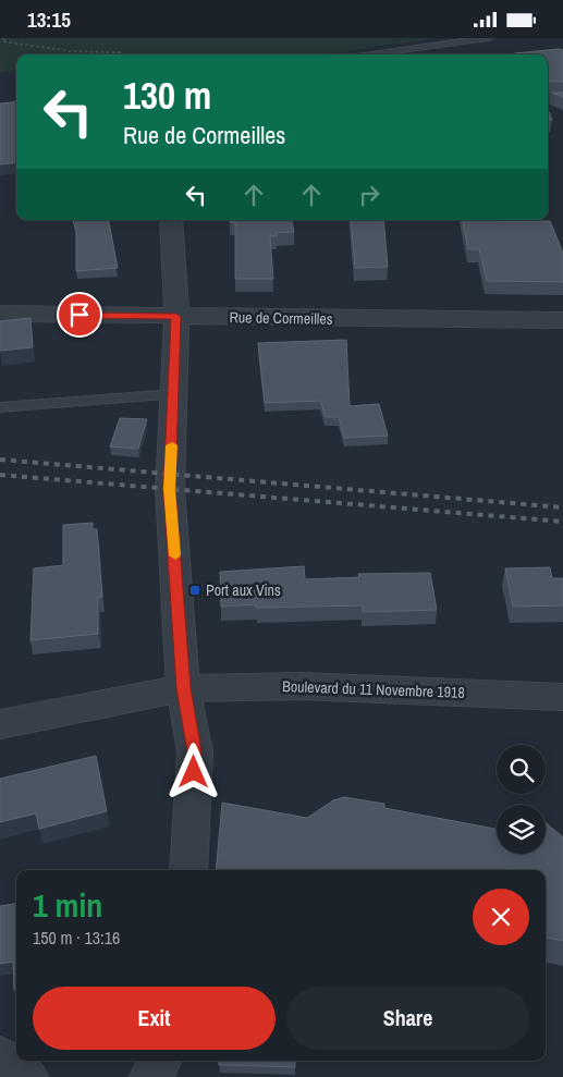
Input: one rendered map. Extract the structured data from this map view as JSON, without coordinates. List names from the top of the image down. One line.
{"streets":{"street":["Rue de Cormeilles","Boulevard du 11 Novembre 1918"]},"places":{"transit":["Port aux Vins"]},"page":{"status":"13:15","turn":["130 m","Rue de Cormeilles"],"heading":["1 min","150 m · 13:16"],"buttons":["Exit","Share"]}}
